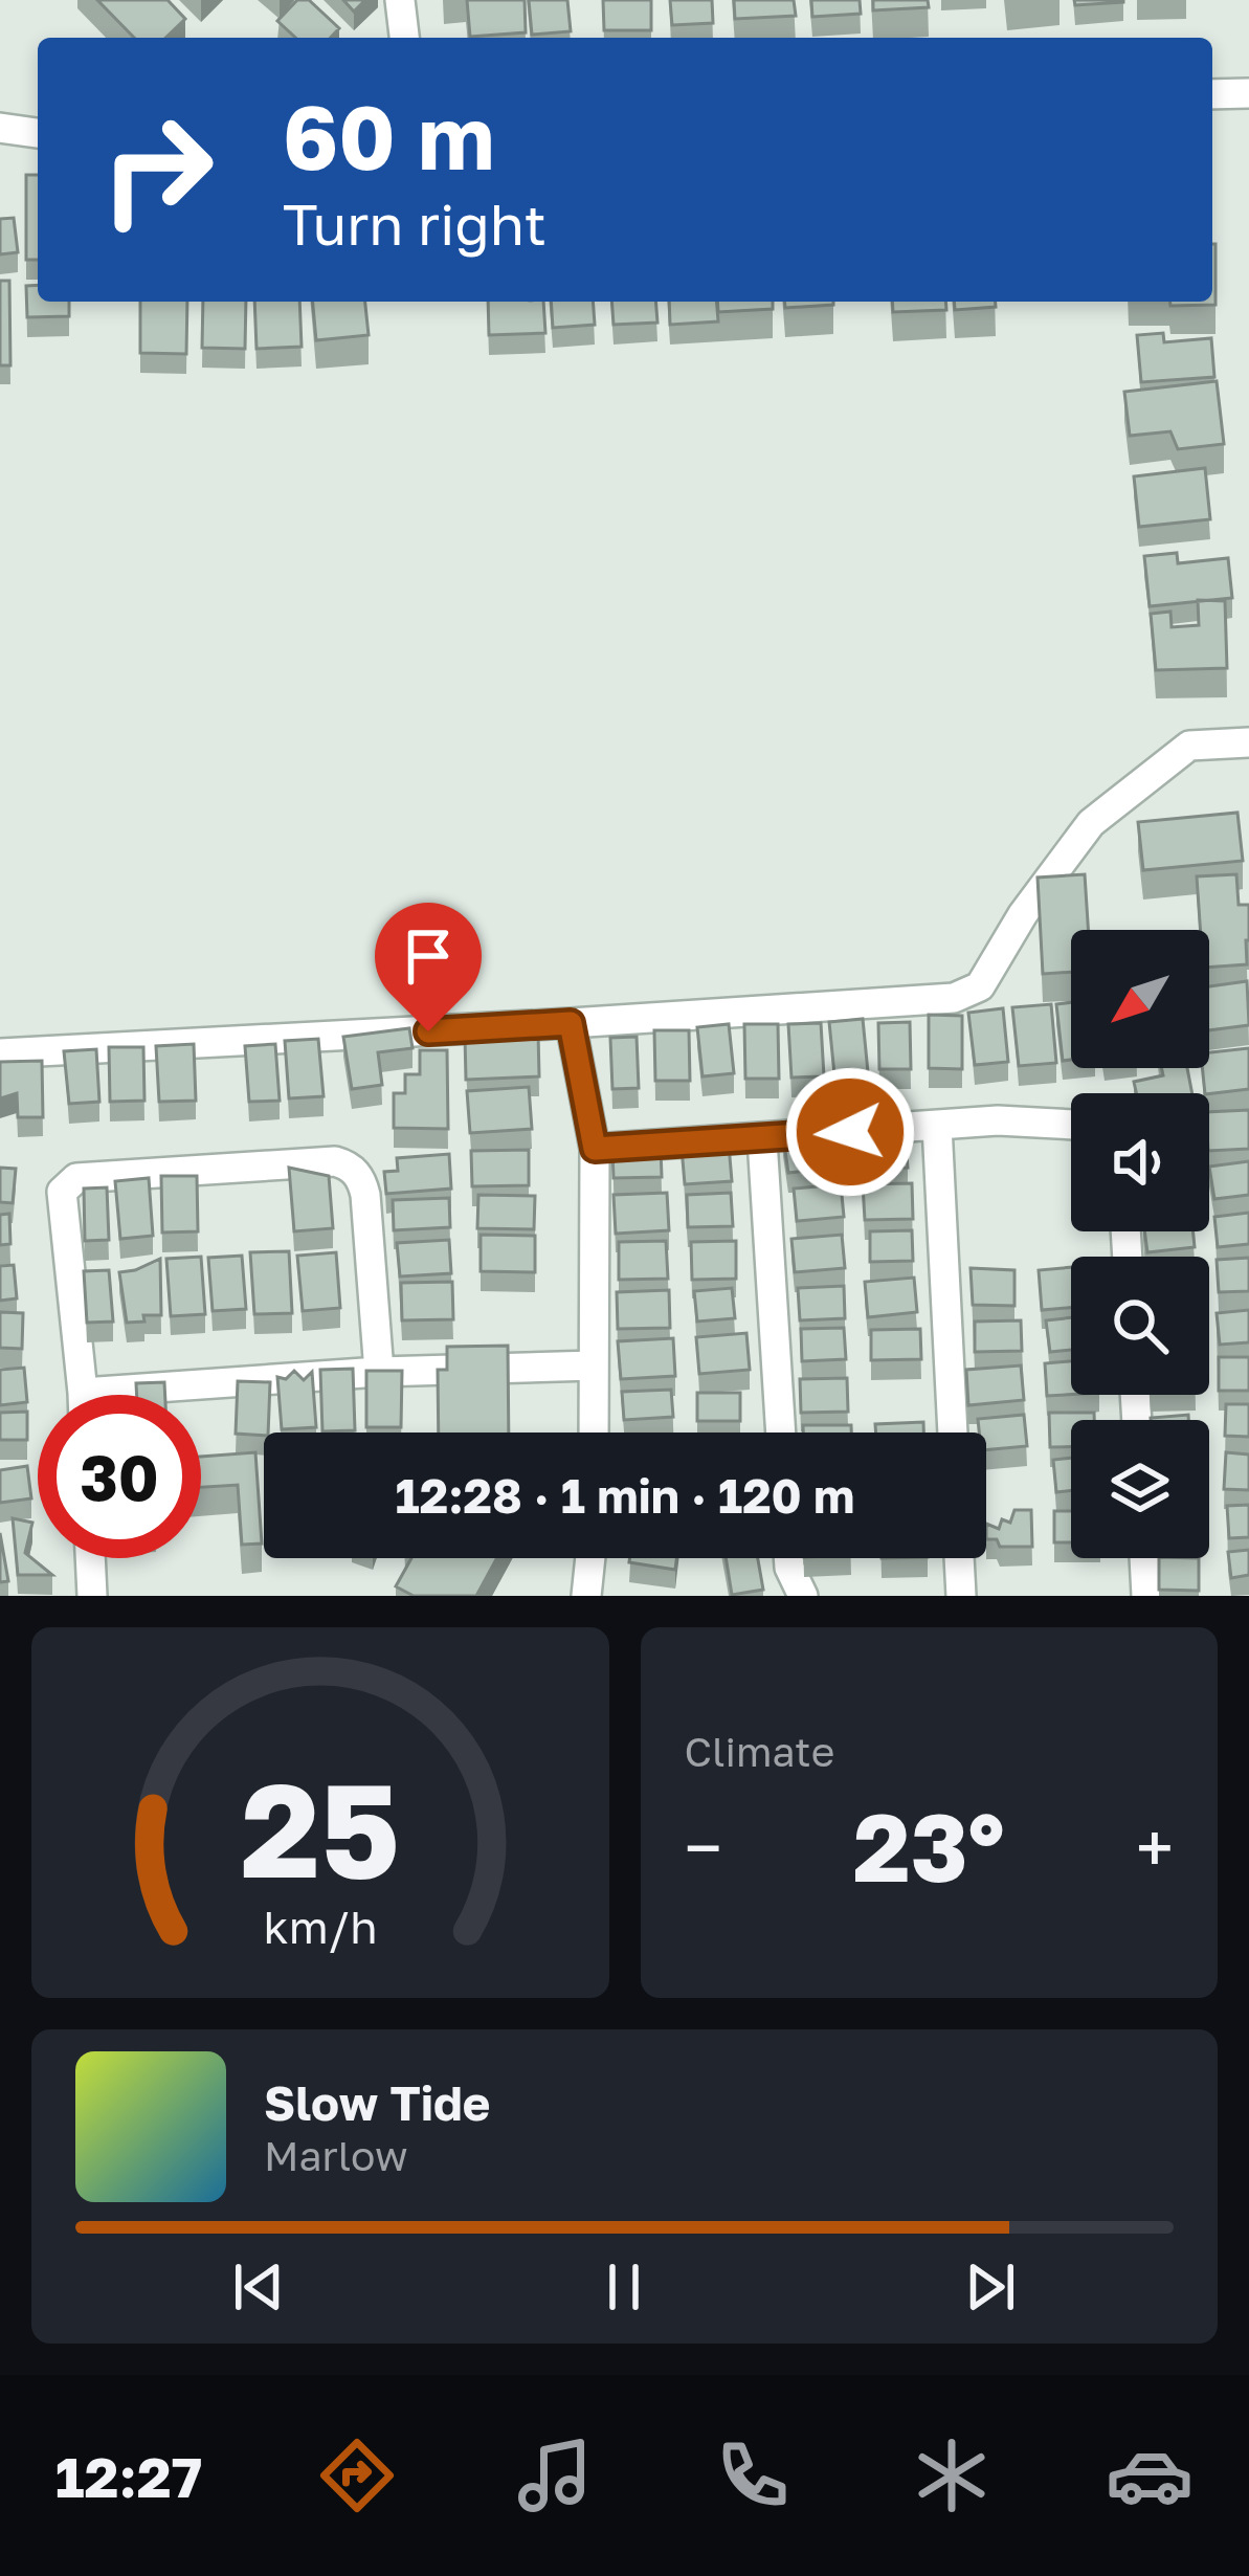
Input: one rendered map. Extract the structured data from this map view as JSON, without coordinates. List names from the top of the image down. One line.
{"north":"bottom left","page":{"turn":["60 m","Turn right"],"limit":"30","trip":"12:28 · 1 min · 120 m","tile":"Climate","heat":["−","23°","+"],"song":["Slow Tide","Marlow"],"tabs":"12:27","gauge":["25","km/h"]}}
